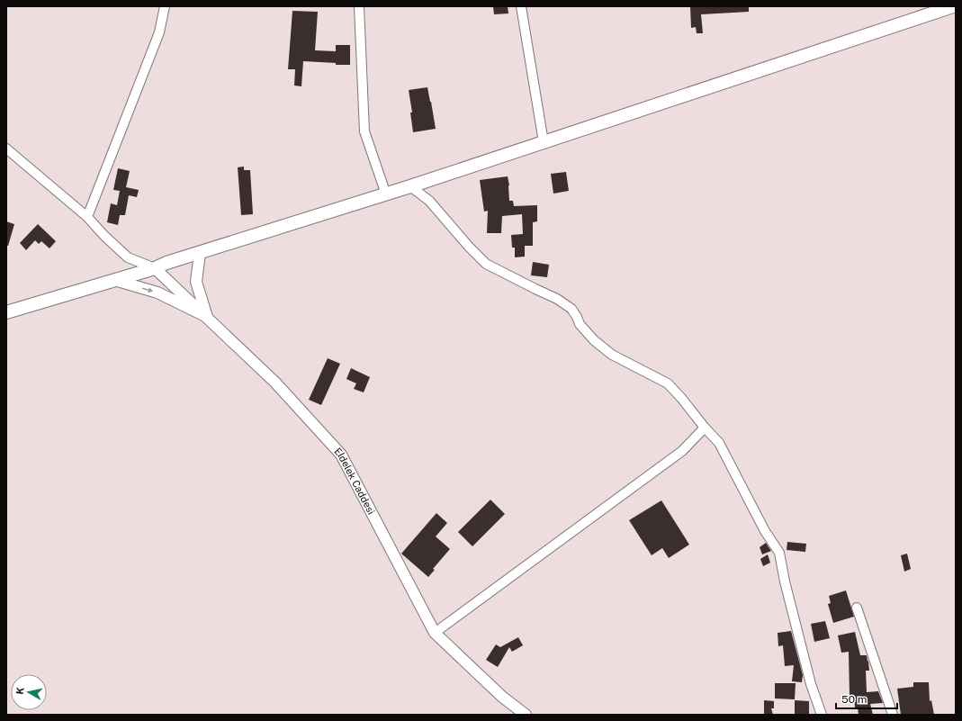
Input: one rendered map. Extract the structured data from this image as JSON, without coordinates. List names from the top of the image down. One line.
{"streets":{"street":["Eldelek Caddesi"]},"scale_bar":"50 m","north":"left"}
